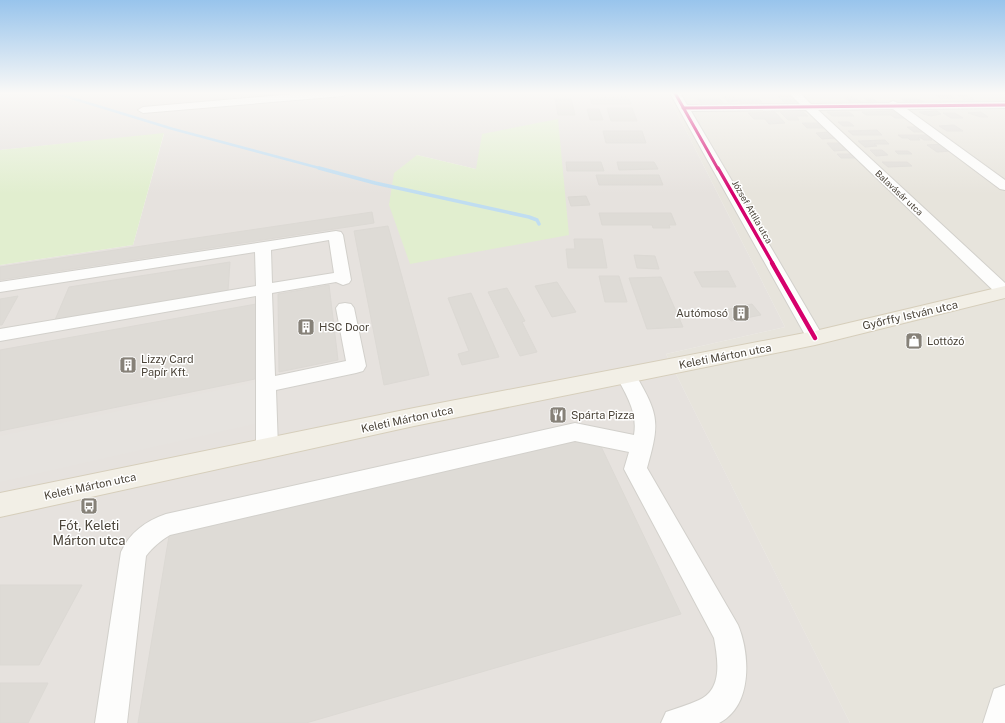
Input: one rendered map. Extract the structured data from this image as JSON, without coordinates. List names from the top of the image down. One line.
{"streets":{"main road":["Győrffy István utca","Keleti Márton utca"],"street":["Balavásár utca","József Attila utca"]},"crossings":[["Balavásár utca","Győrffy István utca"],["József Attila utca","Győrffy István utca"],["József Attila utca","Keleti Márton utca"],["Győrffy István utca","Keleti Márton utca"]],"places":{"building":["Autómosó","HSC Door","Lizzy Card Papír Kft."],"shop":["Lottózó"],"restaurant":["Spárta Pizza"],"bus stop":["Fót, Keleti Márton utca"]}}
